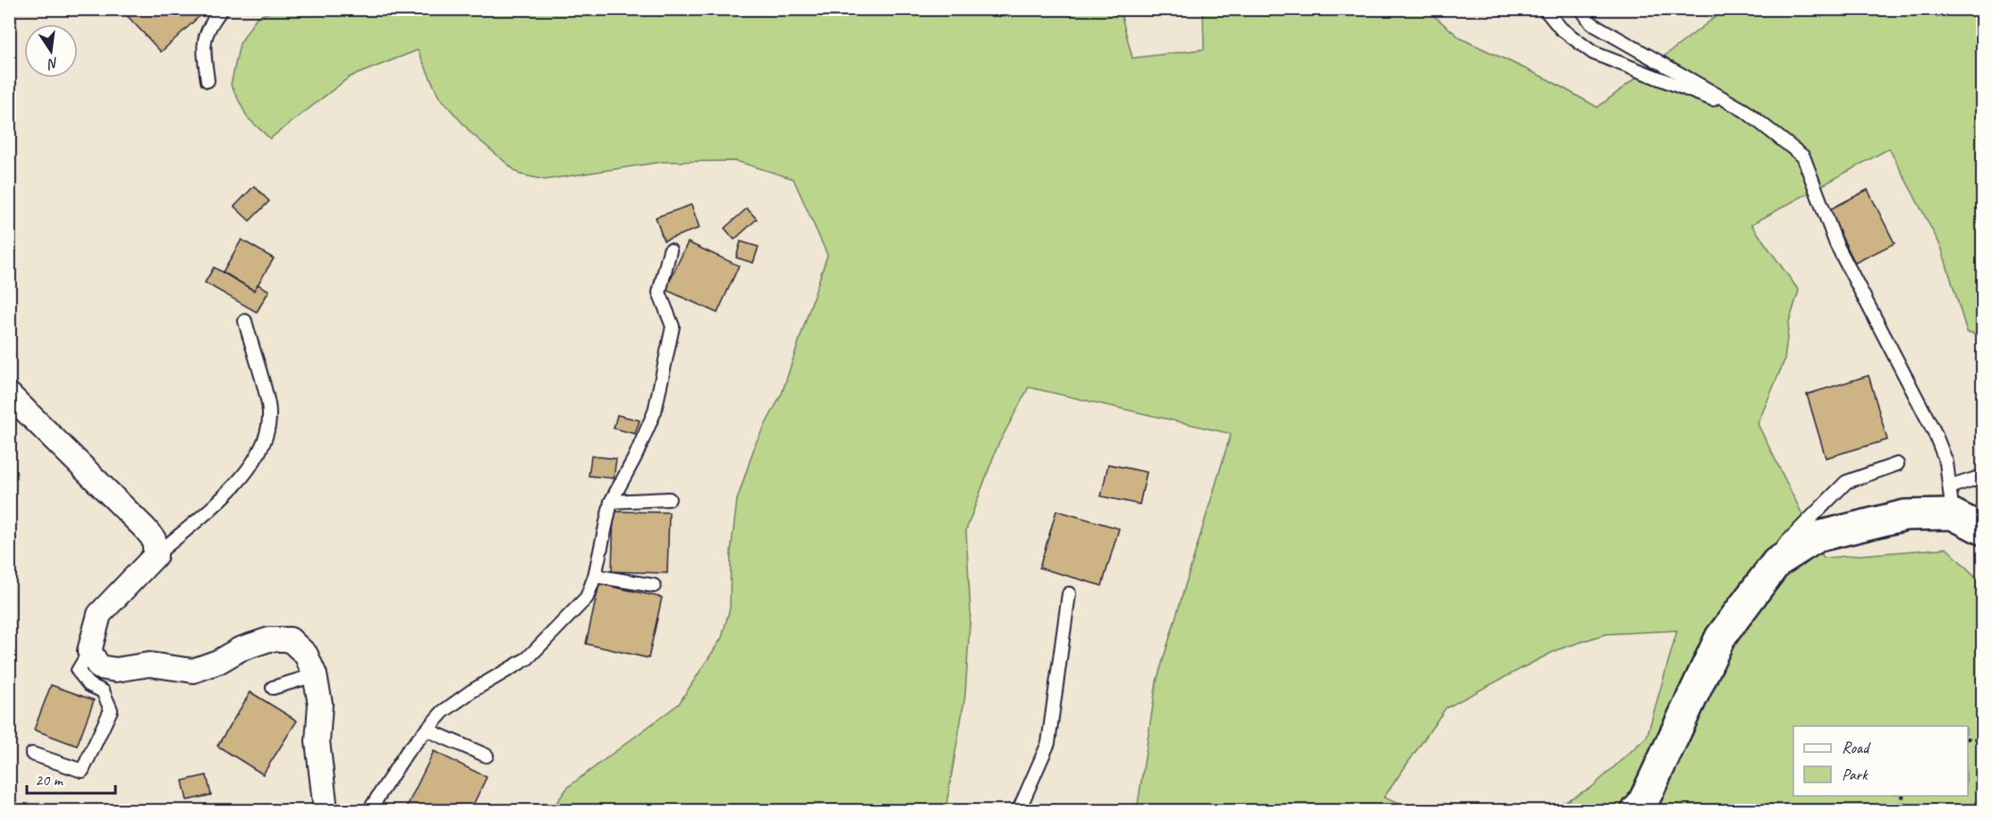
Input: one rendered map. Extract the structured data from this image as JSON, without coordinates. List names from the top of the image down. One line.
{"legend":["Road","Park"],"scale_bar":"20 m","north":"bottom"}
